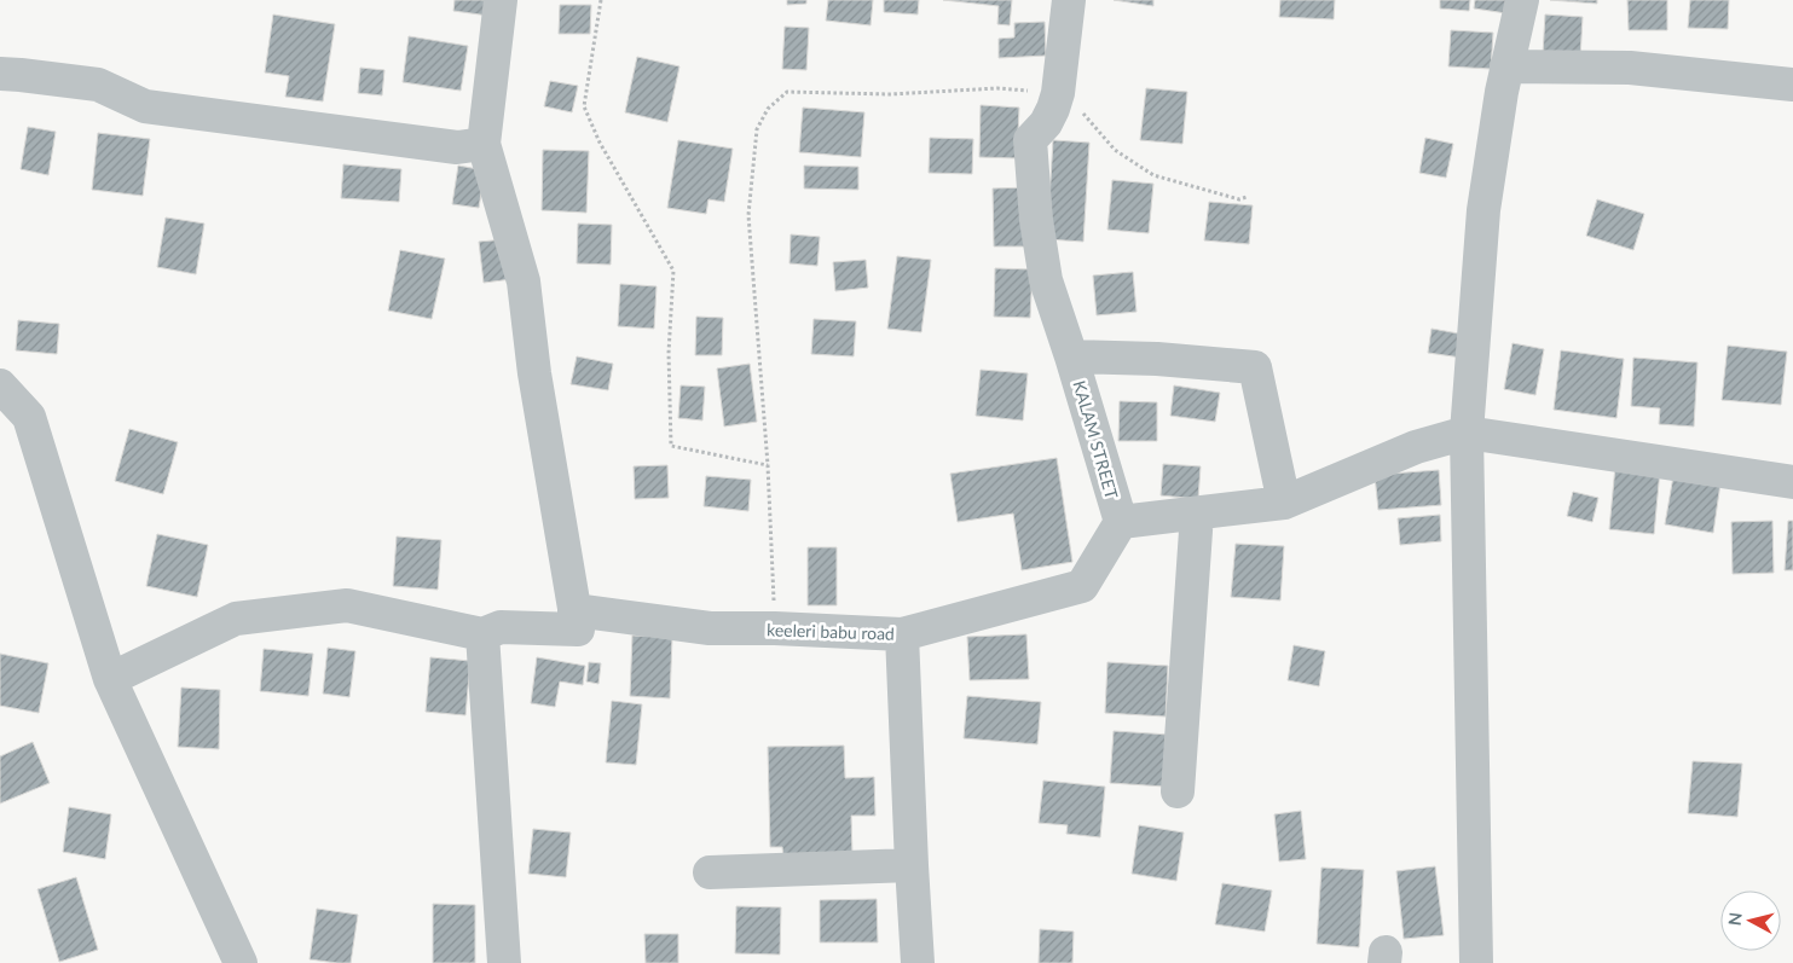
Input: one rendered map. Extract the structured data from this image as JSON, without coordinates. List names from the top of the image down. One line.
{"streets":{"street":["KALAM STREET","keeleri babu road"]},"north":"left"}
